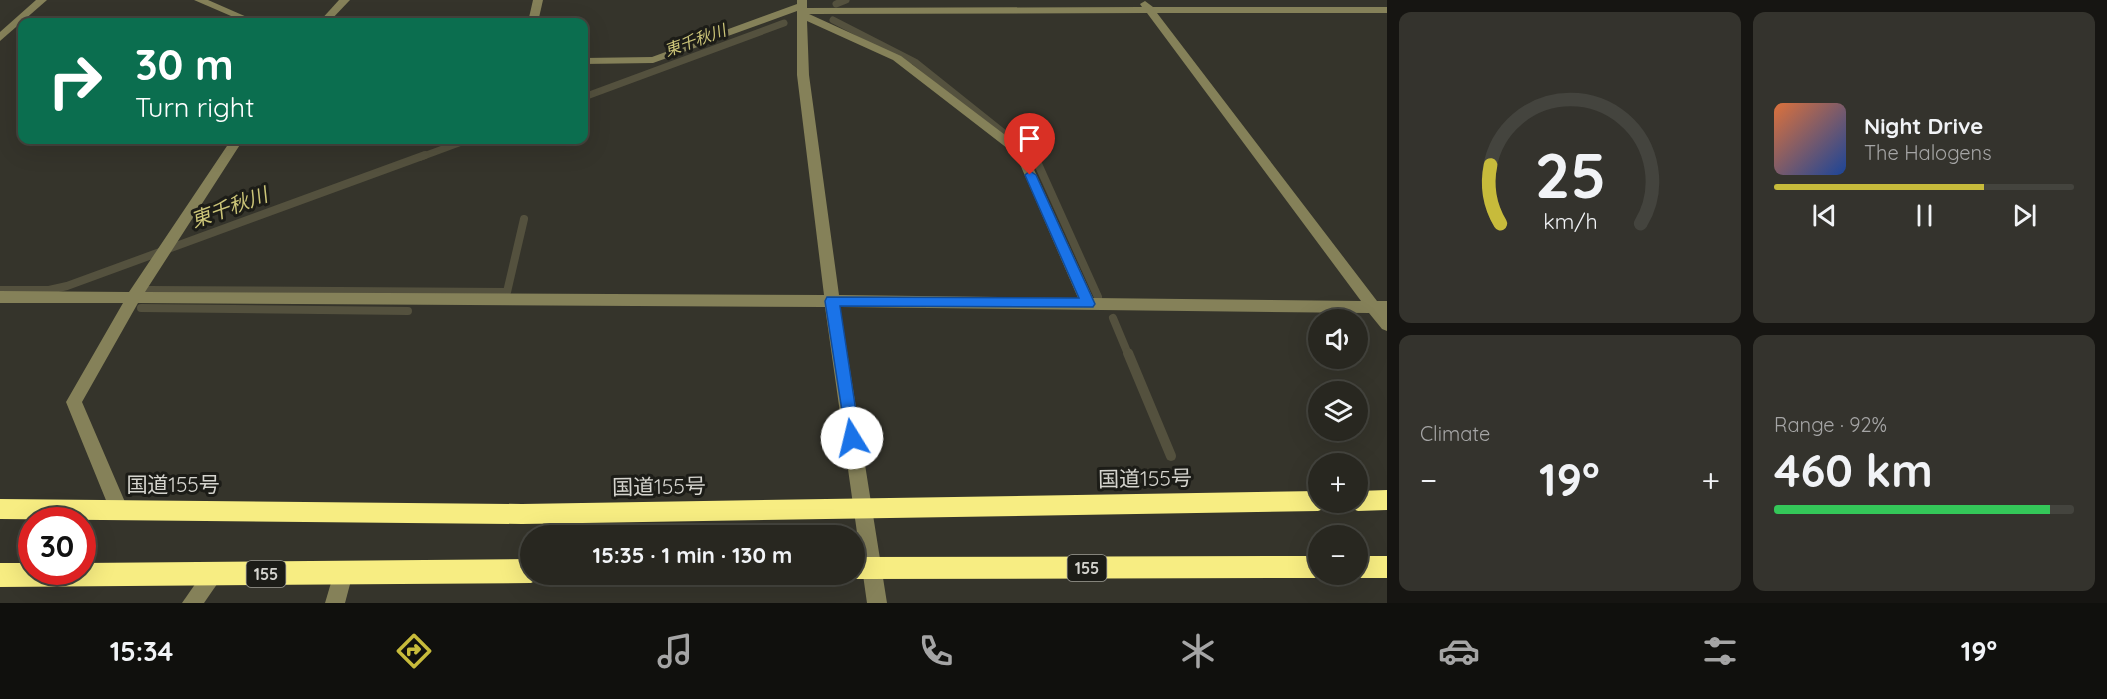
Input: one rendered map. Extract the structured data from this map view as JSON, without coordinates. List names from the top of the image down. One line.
{"streets":{"highway":["国道155号","155"]},"water":["東千秋川"],"page":{"turn":["30 m","Turn right"],"song":["Night Drive","The Halogens"],"map_buttons":["+","−"],"tile":["Climate",["Range · 92%","460 km"]],"heat":["−","19°","+"],"limit":"30","trip":"15:35 · 1 min · 130 m","tabs":["15:34","19°"],"gauge":["25","km/h"]}}
